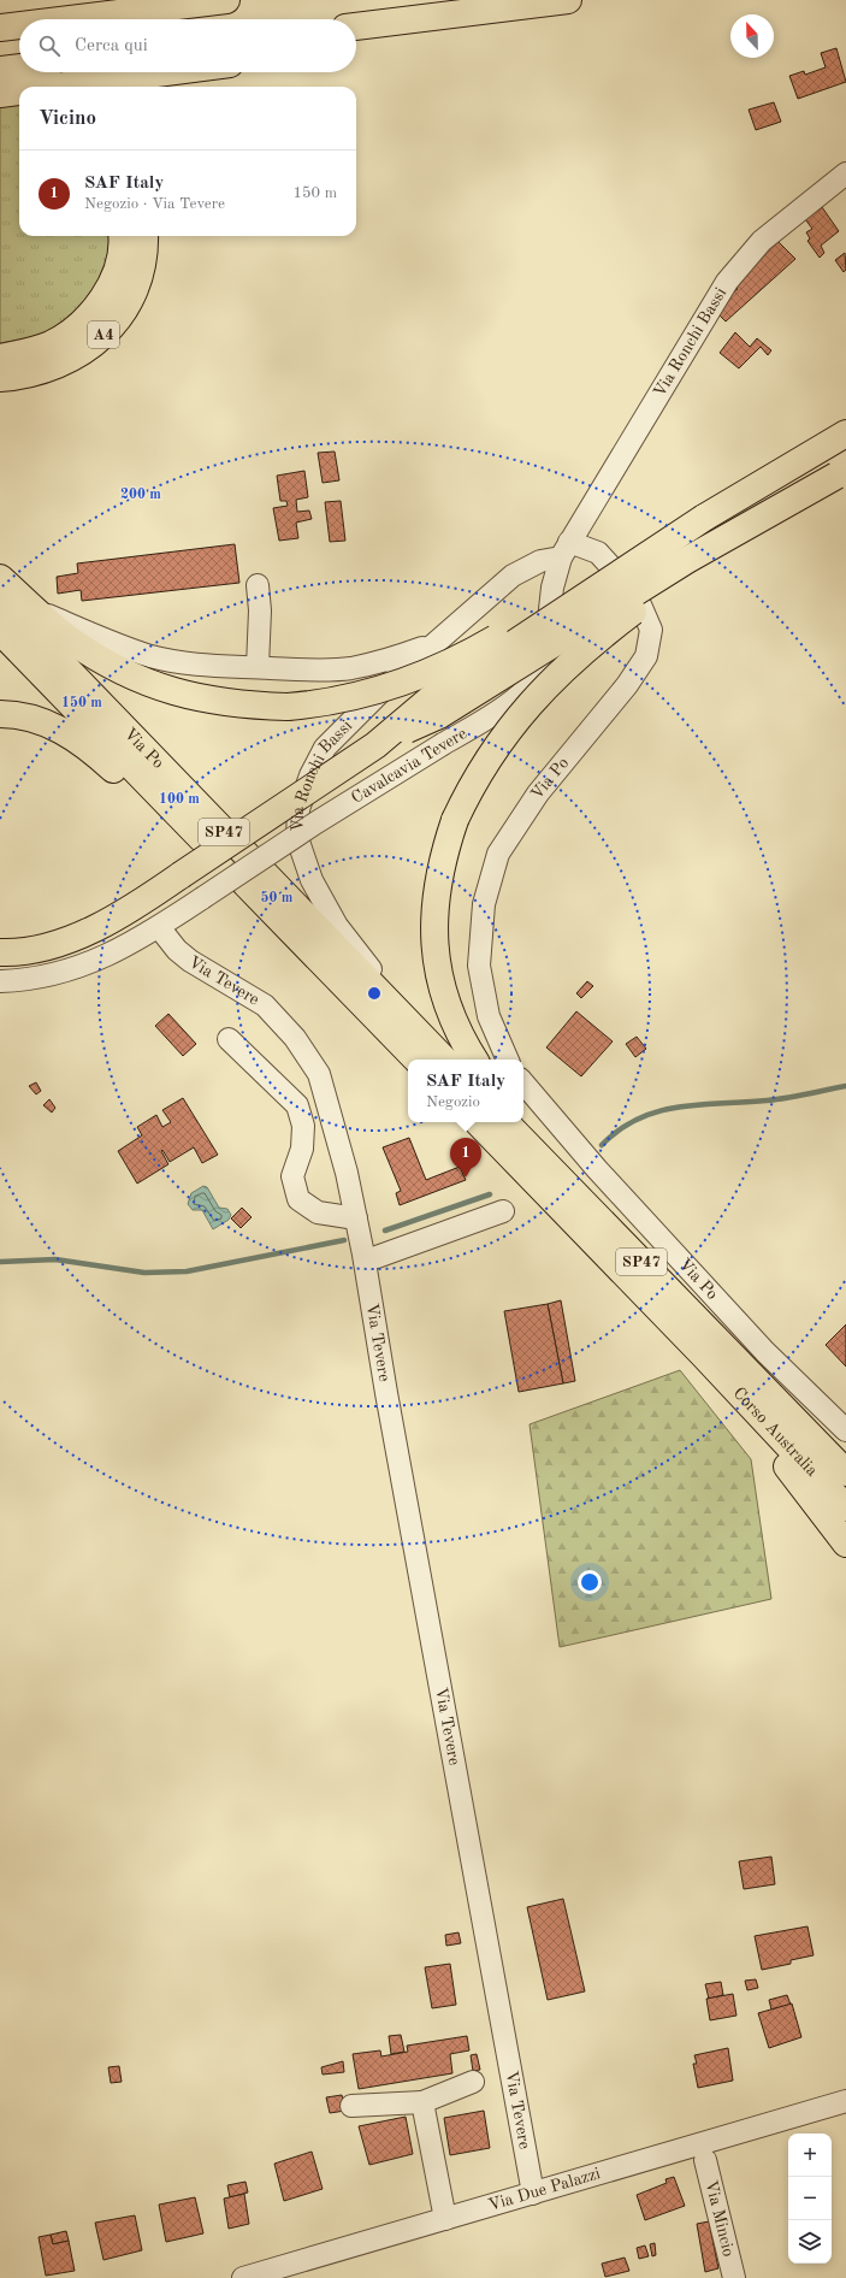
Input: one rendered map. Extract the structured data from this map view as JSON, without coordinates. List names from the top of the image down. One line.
{"streets":{"highway":["A4","Via Po","SP47","Corso Australia"],"street":["Via Ronchi Bassi","Cavalcavia Tevere","Via Tevere","Via Due Palazzi","Via Mincio"]},"crossings":[["Via Ronchi Bassi","Via Po"],["Via Ronchi Bassi","Cavalcavia Tevere"],["Via Po","Cavalcavia Tevere"],["Via Po","SP47"],["Via Po","Corso Australia"],["Cavalcavia Tevere","Via Tevere"],["SP47","Corso Australia"],["Via Tevere","Via Due Palazzi"]],"north":"top","page":{"search":"Cerca qui","heading":"Vicino","list":[{"mark":"1","name":"SAF Italy","note":"Negozio · Via Tevere","value":"150 m"}],"popup":["SAF Italy","Negozio"],"pins":"1","map_buttons":["+","−"]},"rings":["200 m","150 m","100 m","50 m"]}
